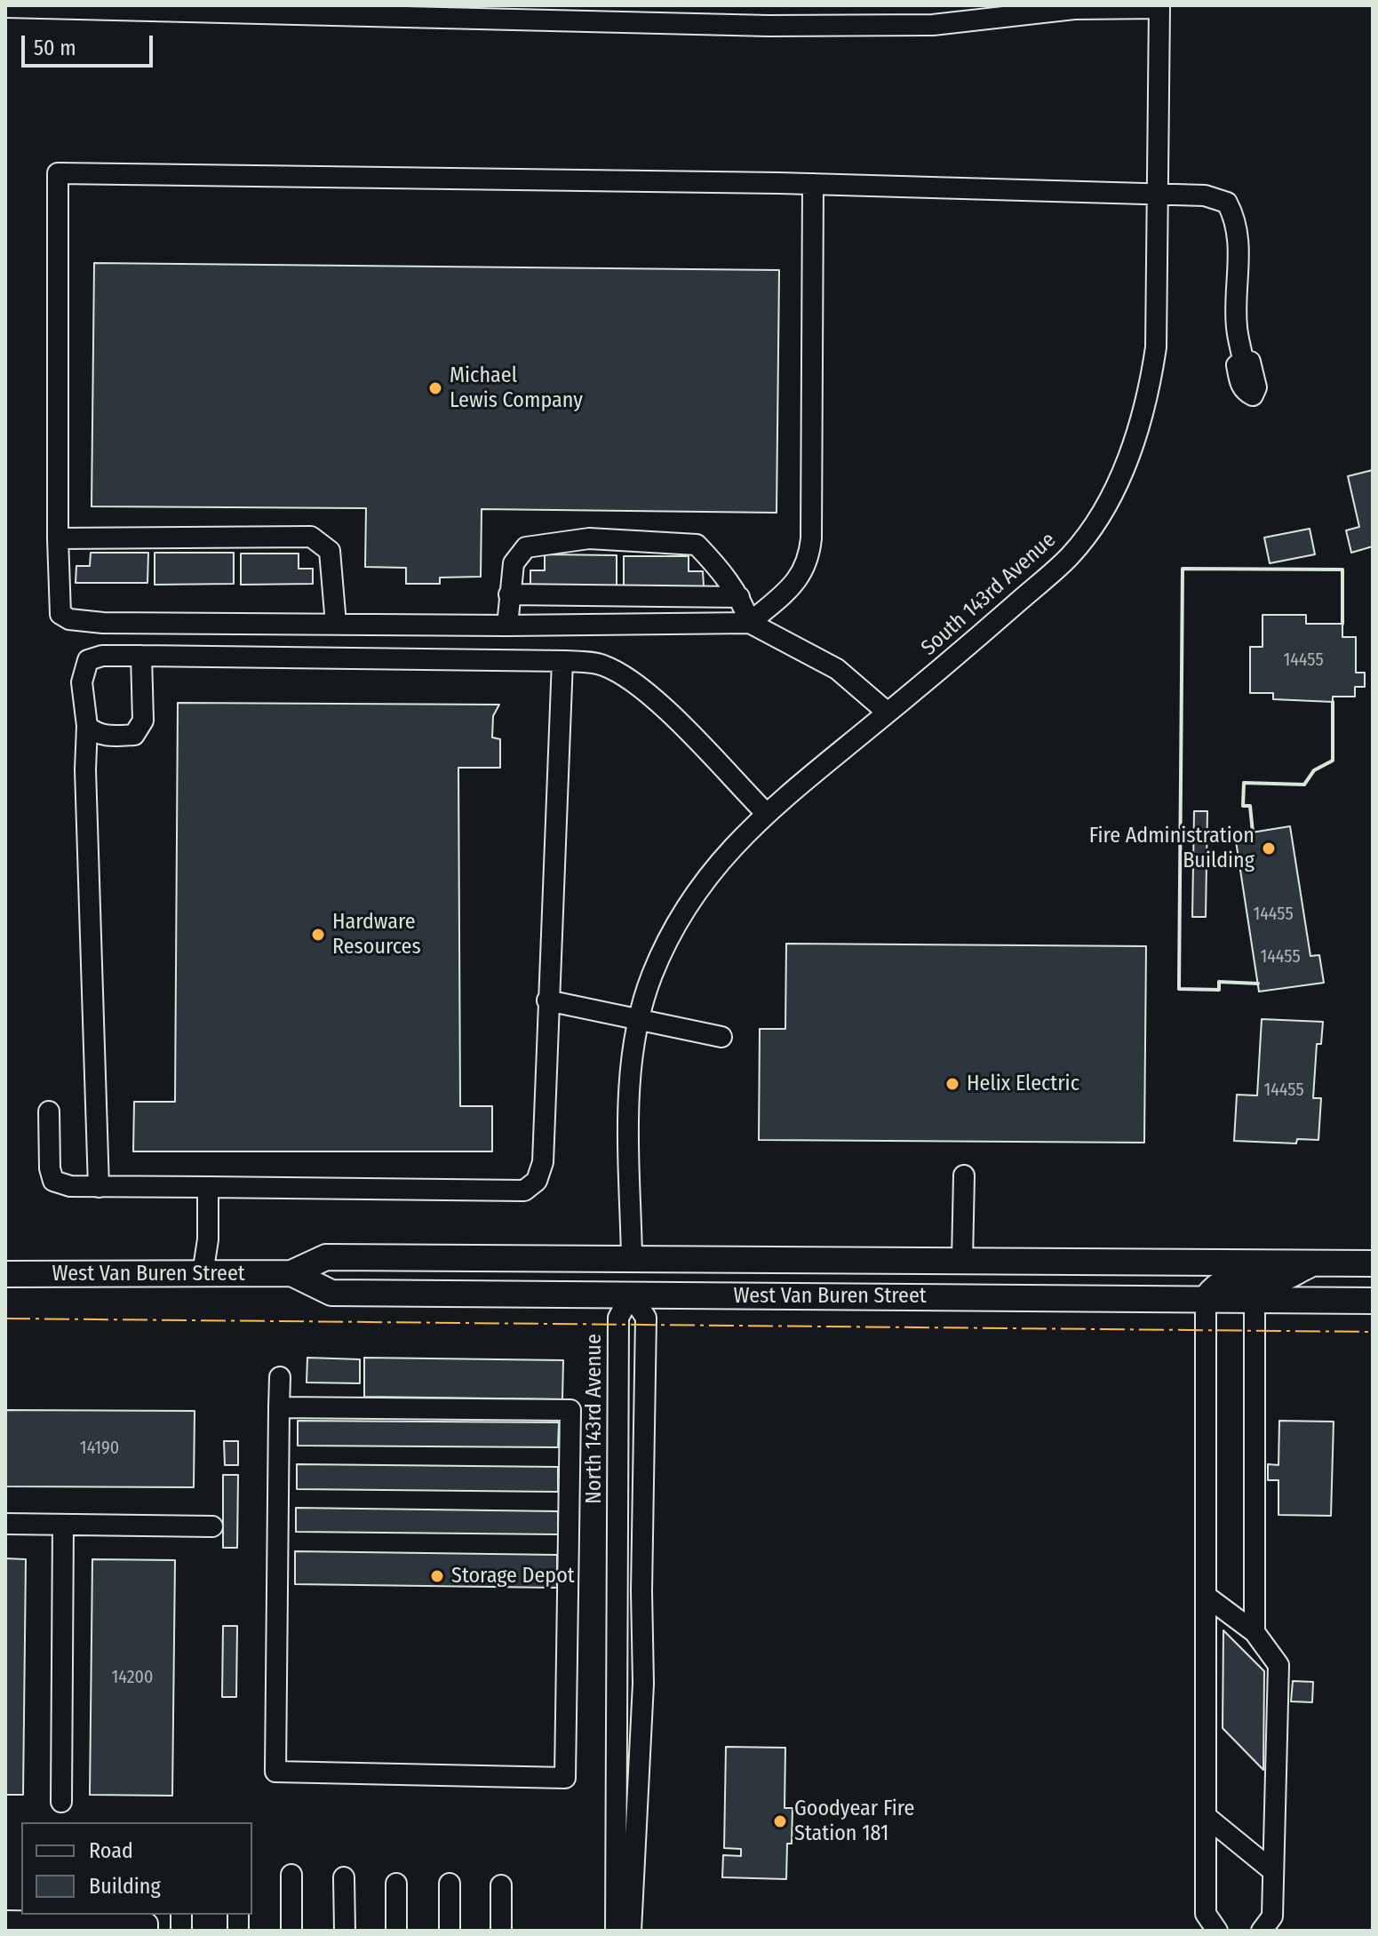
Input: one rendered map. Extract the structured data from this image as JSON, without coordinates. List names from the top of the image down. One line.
{"streets":{"main road":["West Van Buren Street"],"street":["South 143rd Avenue","North 143rd Avenue"]},"crossings":[["South 143rd Avenue","West Van Buren Street"],["West Van Buren Street","North 143rd Avenue"]],"places":["Michael Lewis Company","Fire Administration Building","Hardware Resources","Helix Electric","Storage Depot","Goodyear Fire Station 181"],"house_numbers":["14455","14455","14455","14455","14190","14200"],"legend":["Road","Building"],"scale_bar":"50 m"}
